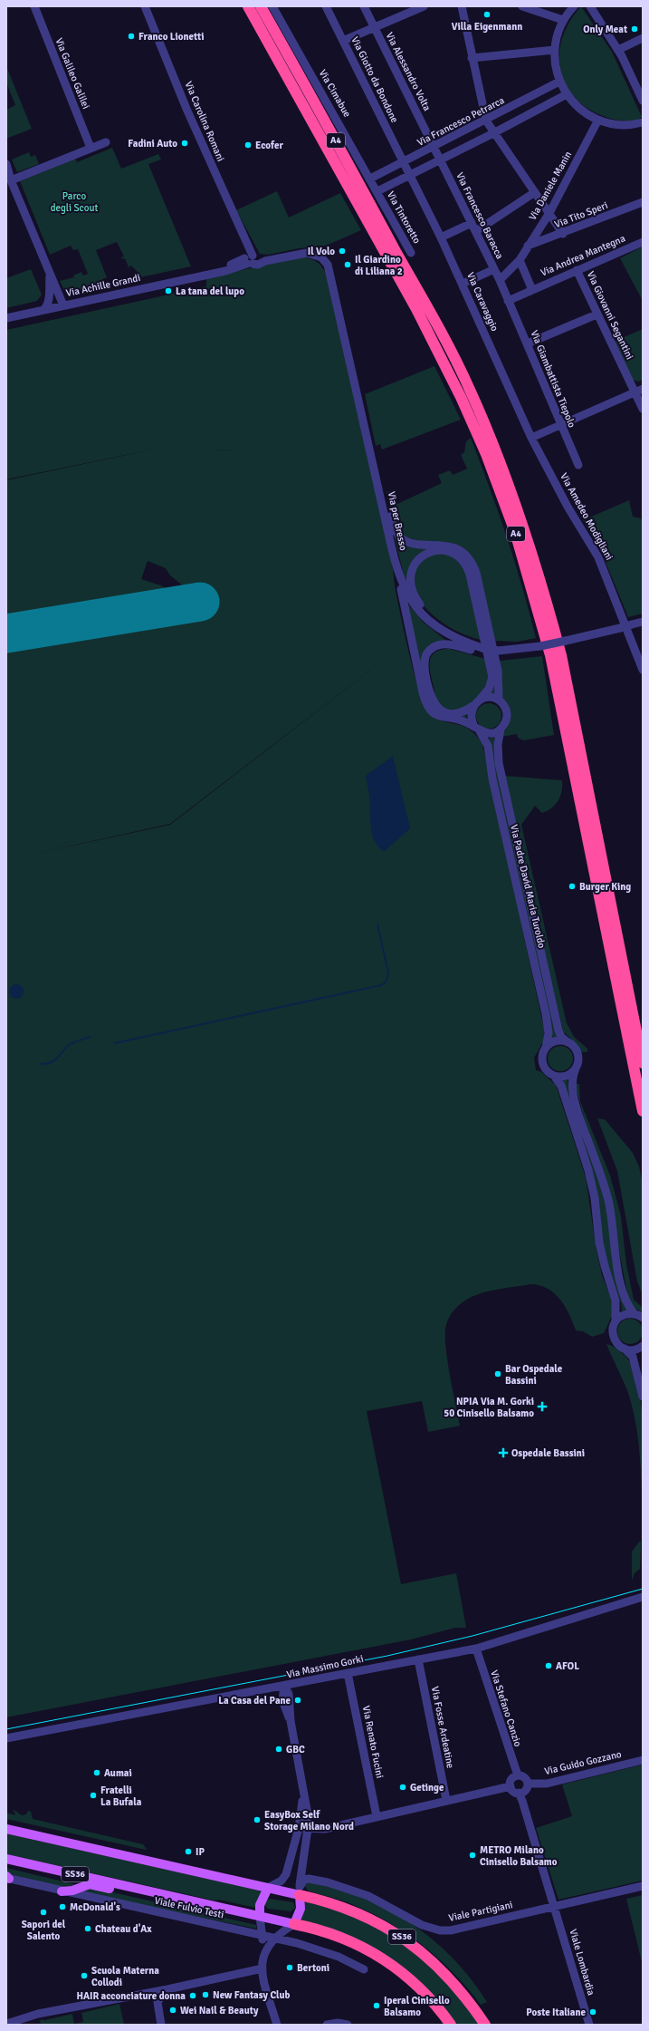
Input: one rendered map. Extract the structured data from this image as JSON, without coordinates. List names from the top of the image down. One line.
{"streets":{"highway":["A4","SS36","Viale Fulvio Testi"],"street":["Via Alessandro Volta","Via Galileo Galilei","Via Giotto da Bondone","Via Cimabue","Via Carolina Romani","Via Francesco Petrarca","Via Daniele Manin","Via Tito Speri","Via Francesco Baracca","Via Tintoretto","Via Andrea Mantegna","Via Achille Grandi","Via Caravaggio","Via Giovanni Segantini","Via Giambattista Tiepolo","Via Amedeo Modigliani","Via per Bresso","Via Padre David Maria Turoldo","Via Massimo Gorki","Via Stefano Canzio","Via Fosse Ardeatine","Via Renato Fucini","Via Guido Gozzano","Viale Partigiani","Viale Lombardia"]},"crossings":[["Via Alessandro Volta","Via Francesco Petrarca"],["Via Alessandro Volta","Via Francesco Baracca"],["Via Giotto da Bondone","Via Francesco Petrarca"],["Via Giotto da Bondone","Via Caravaggio"],["Via Cimabue","Via Francesco Petrarca"],["Via Cimabue","Via Tintoretto"],["Via Carolina Romani","Via Achille Grandi"],["Via Carolina Romani","Via per Bresso"],["Via Daniele Manin","Via Tito Speri"],["Via Daniele Manin","Via Francesco Baracca"],["Via Francesco Baracca","Via Andrea Mantegna"],["Via Francesco Baracca","Via Giambattista Tiepolo"],["Via Andrea Mantegna","Via Giovanni Segantini"],["Via Andrea Mantegna","Via Giambattista Tiepolo"],["Via Achille Grandi","Via per Bresso"],["Via Caravaggio","Via Amedeo Modigliani"],["Via Massimo Gorki","Via Stefano Canzio"],["Via Massimo Gorki","Via Fosse Ardeatine"],["Via Massimo Gorki","Via Renato Fucini"],["Via Stefano Canzio","Via Guido Gozzano"],["SS36","Viale Partigiani"],["Viale Partigiani","Viale Lombardia"]],"parks":["Parco degli Scout"],"places":{"other":["Villa Eigenmann","Only Meat","Franco Lionetti","Fadini Auto","Ecofer","Il Volo","Il Giardino di Liliana 2","La tana del lupo","Burger King","Bar Ospedale Bassini","AFOL","La Casa del Pane","GBC","Aumai","Getinge","Fratelli La Bufala","EasyBox Self Storage Milano Nord","IP","METRO Milano Cinisello Balsamo","McDonald's","Sapori del Salento","Chateau d'Ax","Bertoni","Scuola Materna Collodi","New Fantasy Club","HAIR acconciature donna","Iperal Cinisello Balsamo","Wei Nail & Beauty","Poste Italiane"],"health":["NPIA Via M. Gorki 50 Cinisello Balsamo","Ospedale Bassini"]}}
